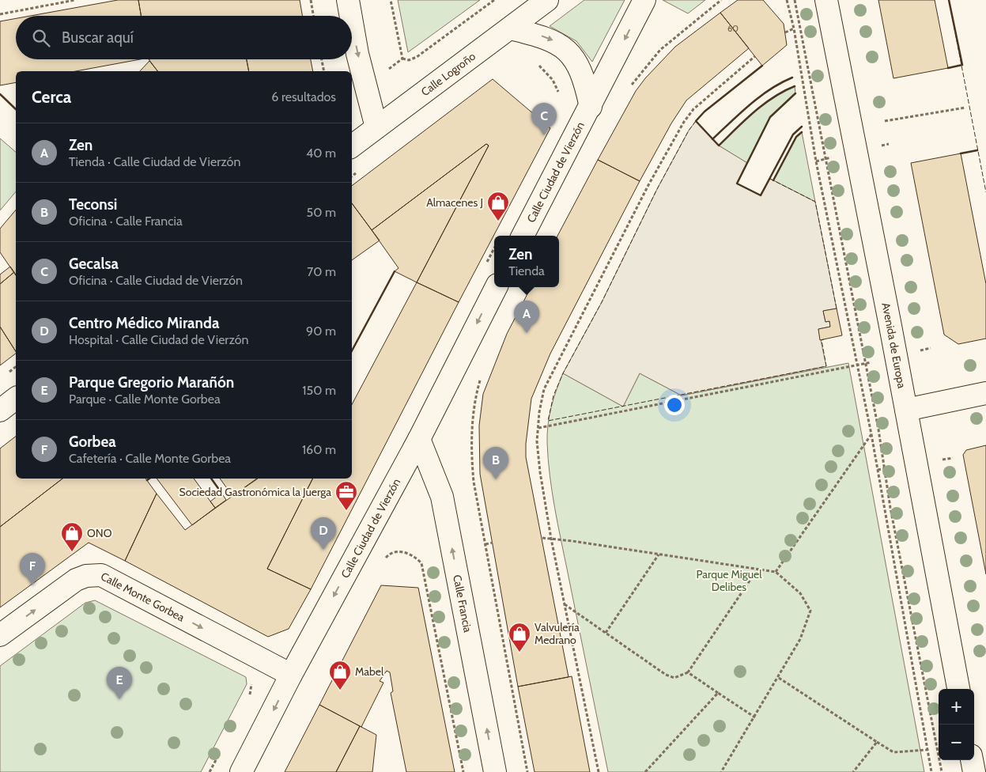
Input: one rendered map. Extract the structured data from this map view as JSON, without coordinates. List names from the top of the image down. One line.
{"streets":{"street":["Calle Logroño","Calle Ciudad de Vierzón","Avenida de Europa","Calle Monte Gorbea","Calle Francia"]},"crossings":[["Calle Ciudad de Vierzón","Calle Monte Gorbea"],["Calle Ciudad de Vierzón","Calle Francia"]],"one_way":["Calle Ciudad de Vierzón","Calle Monte Gorbea","Calle Francia"],"parks":["Parque Miguel Delibes"],"places":{"shop":["Almacenes J","ONO","Valvulería Medrano","Mabel"],"office":["Sociedad Gastronómica la Juerga"]},"house_numbers":["60"],"page":{"search":"Buscar aquí","heading":["Cerca","6 resultados"],"pins":["C","A","B","D","F","E"],"list":[{"mark":"A","name":"Zen","note":"Tienda · Calle Ciudad de Vierzón","value":"40 m"},{"mark":"B","name":"Teconsi","note":"Oficina · Calle Francia","value":"50 m"},{"mark":"C","name":"Gecalsa","note":"Oficina · Calle Ciudad de Vierzón","value":"70 m"},{"mark":"D","name":"Centro Médico Miranda","note":"Hospital · Calle Ciudad de Vierzón","value":"90 m"},{"mark":"E","name":"Parque Gregorio Marañón","note":"Parque · Calle Monte Gorbea","value":"150 m"},{"mark":"F","name":"Gorbea","note":"Cafetería · Calle Monte Gorbea","value":"160 m"}],"popup":["Zen","Tienda"],"map_buttons":["+","−"]}}
